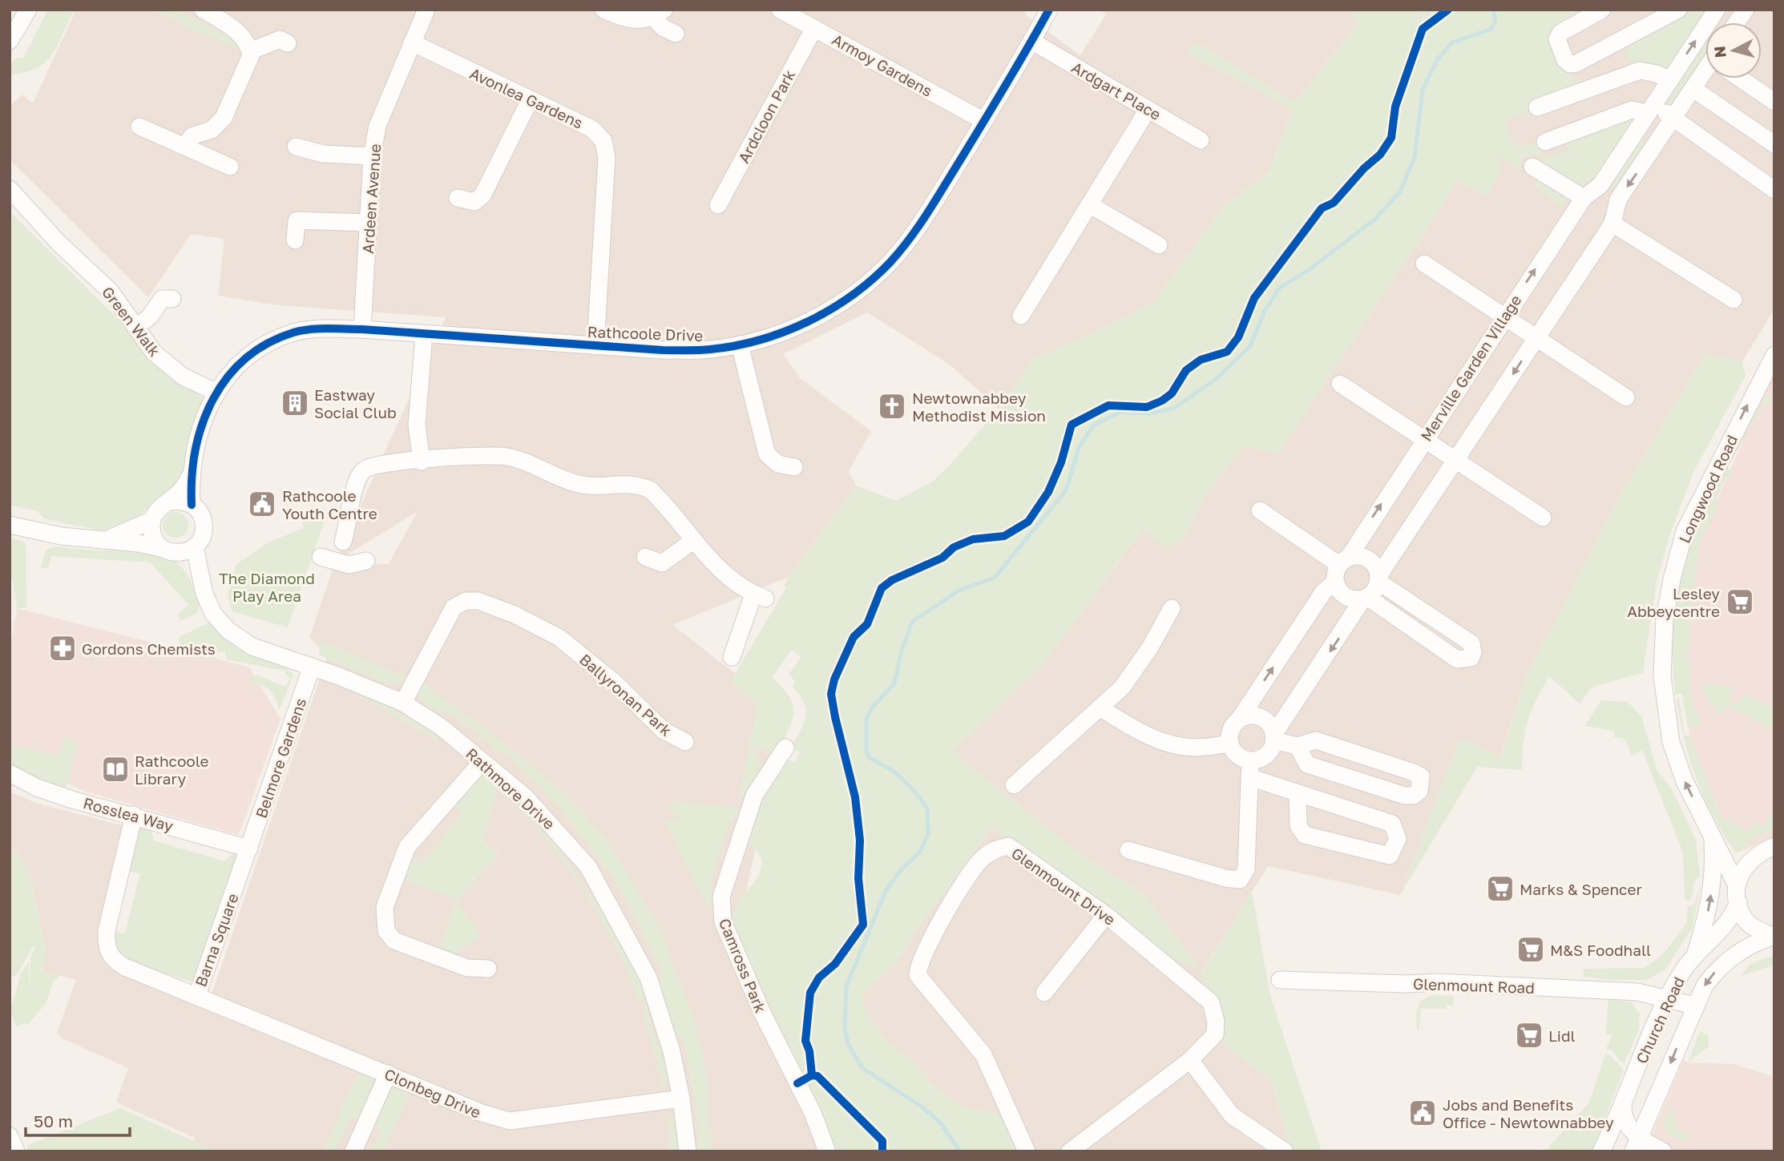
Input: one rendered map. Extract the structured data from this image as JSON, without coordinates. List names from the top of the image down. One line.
{"streets":{"street":["Armoy Gardens","Ardgart Place","Avonlea Gardens","Ardcloon Park","Ardeen Avenue","Green Walk","Rathcoole Drive","Merville Garden Village","Longwood Road","Ballyronan Park","Belmore Gardens","Rathmore Drive","Rosslea Way","Glenmount Drive","Barna Square","Camross Park","Glenmount Road","Church Road","Clonbeg Drive"]},"crossings":[["Armoy Gardens","Ardcloon Park"],["Armoy Gardens","Rathcoole Drive"],["Ardgart Place","Rathcoole Drive"],["Avonlea Gardens","Ardeen Avenue"],["Avonlea Gardens","Rathcoole Drive"],["Ardeen Avenue","Rathcoole Drive"],["Green Walk","Rathcoole Drive"],["Rathcoole Drive","Rathmore Drive"],["Ballyronan Park","Rathmore Drive"],["Belmore Gardens","Rathmore Drive"],["Belmore Gardens","Rosslea Way"],["Belmore Gardens","Barna Square"],["Rathmore Drive","Clonbeg Drive"],["Rosslea Way","Barna Square"],["Barna Square","Clonbeg Drive"],["Glenmount Road","Church Road"]],"one_way":["Longwood Road"],"parks":["The Diamond Play Area"],"places":{"building":["Eastway Social Club"],"church":["Newtownabbey Methodist Mission"],"public building":["Rathcoole Youth Centre","Jobs and Benefits Office - Newtownabbey"],"supermarket":["Lesley Abbeycentre","Marks & Spencer","M&S Foodhall","Lidl"],"pharmacy":["Gordons Chemists"],"library":["Rathcoole Library"]},"scale_bar":"50 m","north":"left"}
